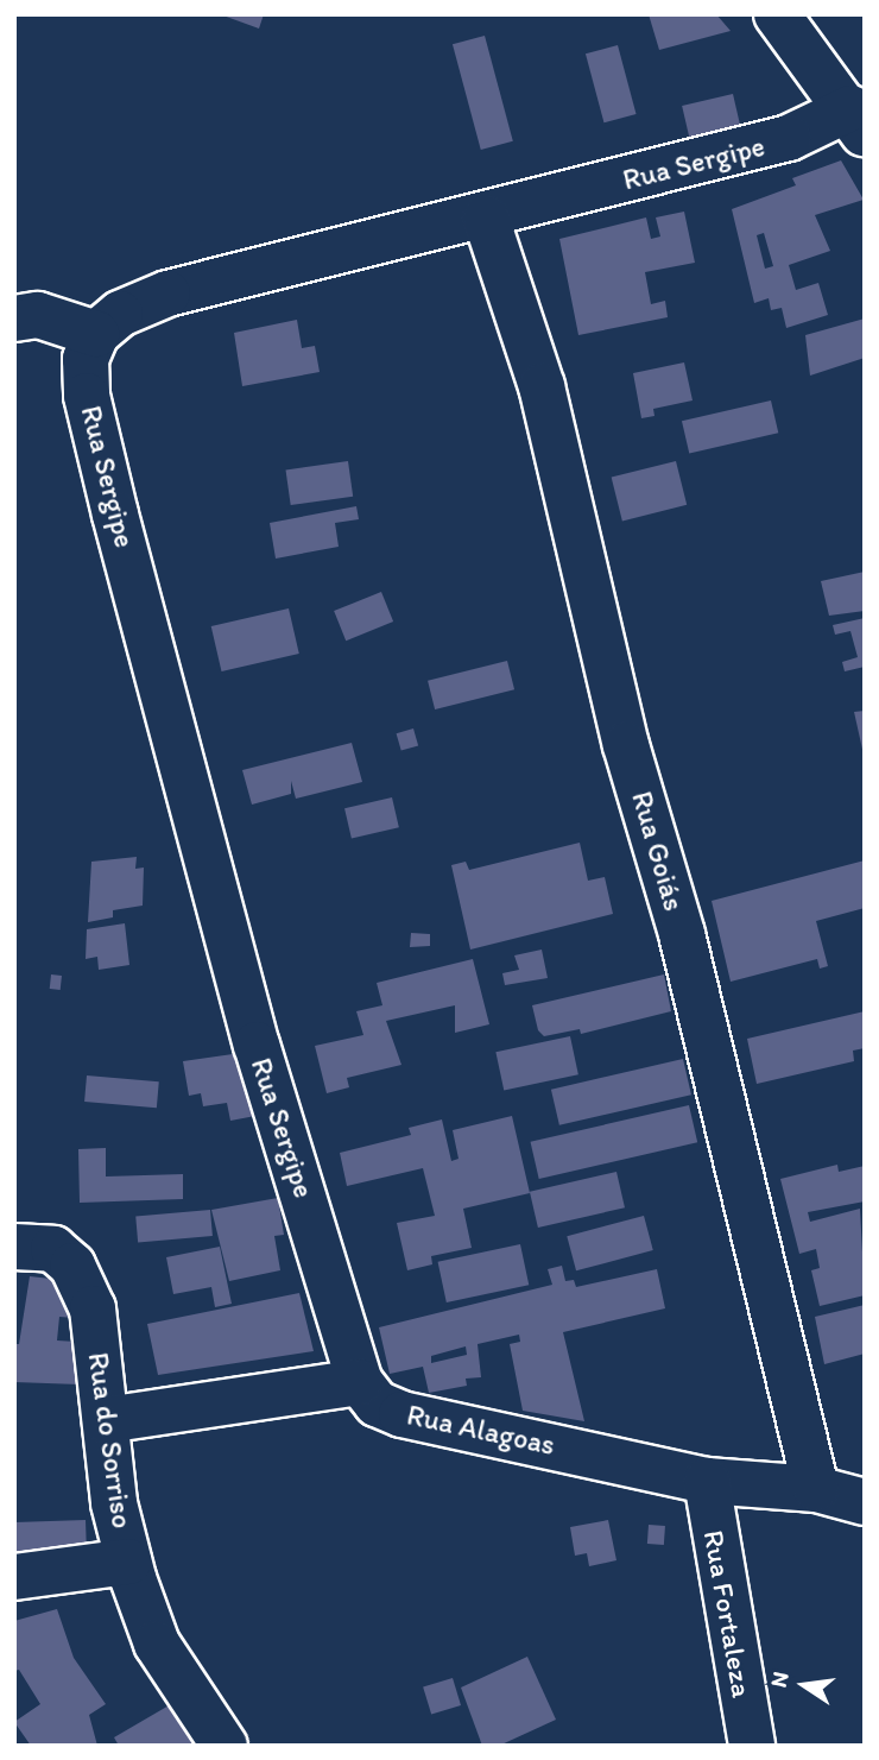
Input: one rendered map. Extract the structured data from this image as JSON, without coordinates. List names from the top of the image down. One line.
{"streets":{"street":["Rua Sergipe","Rua Goiás","Rua Alagoas","Rua do Sorriso","Rua Fortaleza"]},"crossings":[["Rua Sergipe","Rua Goiás"],["Rua Sergipe","Rua Alagoas"],["Rua Goiás","Rua Alagoas"],["Rua Alagoas","Rua Fortaleza"]],"north":"left"}
